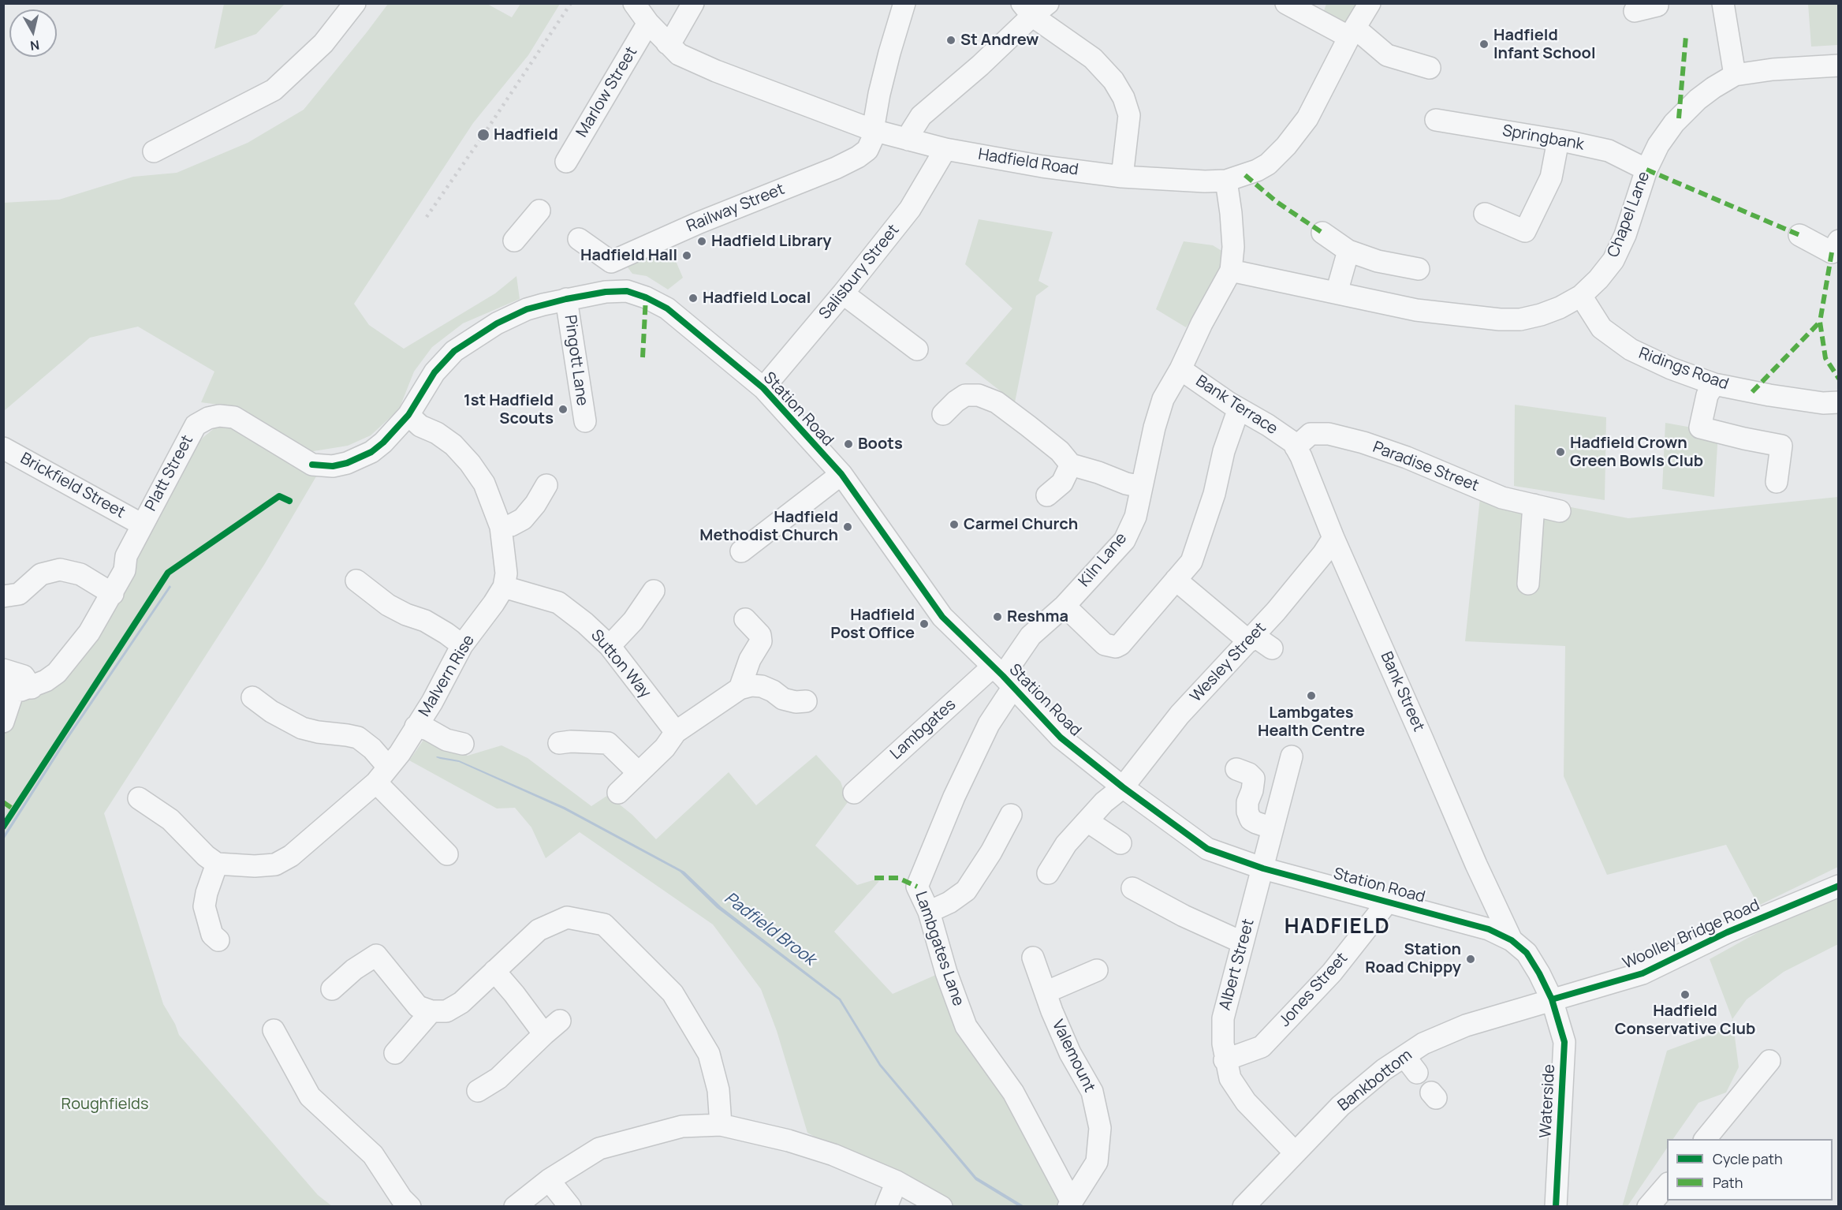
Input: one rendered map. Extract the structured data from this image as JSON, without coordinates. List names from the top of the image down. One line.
{"streets":{"street":["Marlow Street","Springbank","Hadfield Road","Railway Street","Chapel Lane","Salisbury Street","Pingott Lane","Ridings Road","Bank Terrace","Station Road","Paradise Street","Platt Street","Brickfield Street","Kiln Lane","Wesley Street","Sutton Way","Malvern Rise","Bank Street","Lambgates","Woolley Bridge Road","Lambgates Lane","Albert Street","Jones Street","Valemount","Bankbottom","Waterside"]},"crossings":[["Marlow Street","Hadfield Road"],["Springbank","Chapel Lane"],["Hadfield Road","Railway Street"],["Hadfield Road","Salisbury Street"],["Chapel Lane","Ridings Road"],["Chapel Lane","Kiln Lane"],["Salisbury Street","Station Road"],["Pingott Lane","Platt Street"],["Bank Terrace","Paradise Street"],["Bank Terrace","Kiln Lane"],["Bank Terrace","Bank Street"],["Station Road","Platt Street"],["Station Road","Kiln Lane"],["Station Road","Wesley Street"],["Station Road","Bank Street"],["Station Road","Lambgates"],["Station Road","Woolley Bridge Road"],["Station Road","Lambgates Lane"],["Station Road","Albert Street"],["Station Road","Jones Street"],["Station Road","Bankbottom"],["Station Road","Waterside"],["Paradise Street","Bank Street"],["Platt Street","Brickfield Street"],["Kiln Lane","Lambgates"],["Kiln Lane","Lambgates Lane"],["Wesley Street","Bank Street"],["Sutton Way","Malvern Rise"],["Lambgates","Lambgates Lane"],["Woolley Bridge Road","Bankbottom"],["Woolley Bridge Road","Waterside"],["Lambgates Lane","Valemount"],["Albert Street","Jones Street"],["Albert Street","Bankbottom"],["Bankbottom","Waterside"]],"districts":["HADFIELD"],"water":["Padfield Brook"],"parks":["Roughfields"],"places":["St Andrew","Hadfield Infant School","Hadfield","Hadfield Library","Hadfield Hall","Hadfield Local","1st Hadfield Scouts","Boots","Hadfield Crown Green Bowls Club","Carmel Church","Hadfield Methodist Church","Reshma","Hadfield Post Office","Lambgates Health Centre","Station Road Chippy","Hadfield Conservative Club"],"legend":["Cycle path","Path"],"north":"bottom"}
